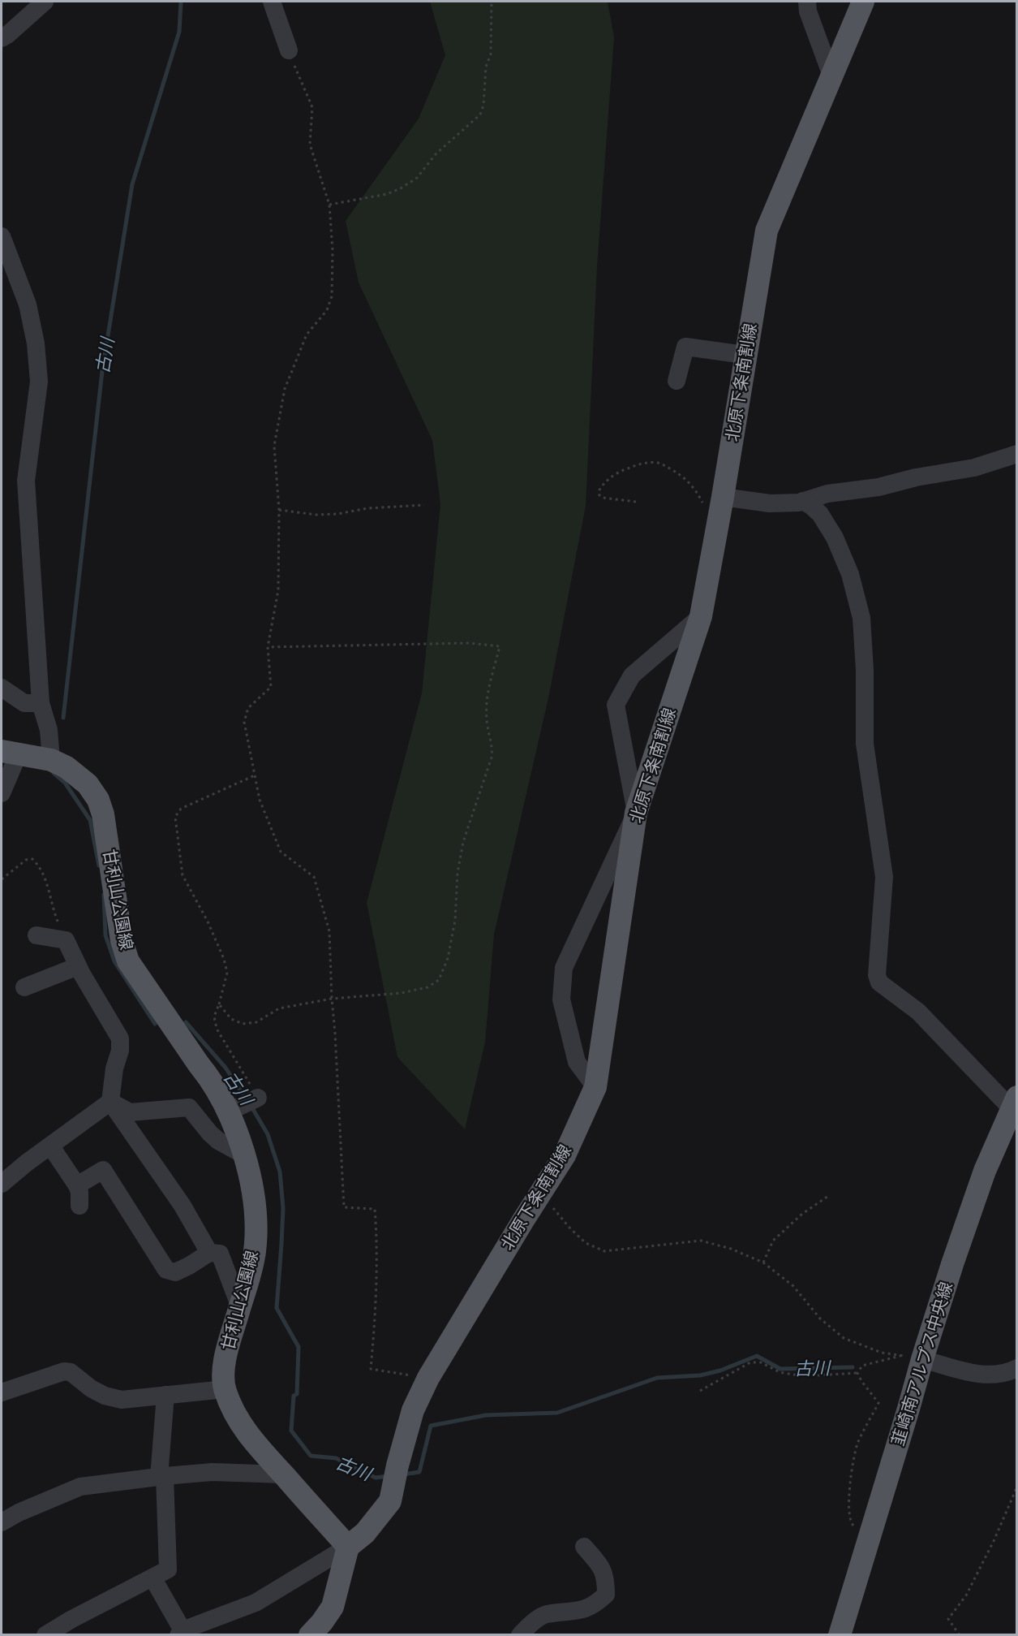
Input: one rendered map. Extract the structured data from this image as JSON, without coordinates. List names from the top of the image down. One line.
{"streets":{"main road":["北原下条南割線","甘利山公園線","韮崎南アルプス中央線"]},"crossings":[["北原下条南割線","甘利山公園線"]],"water":["古川"]}
